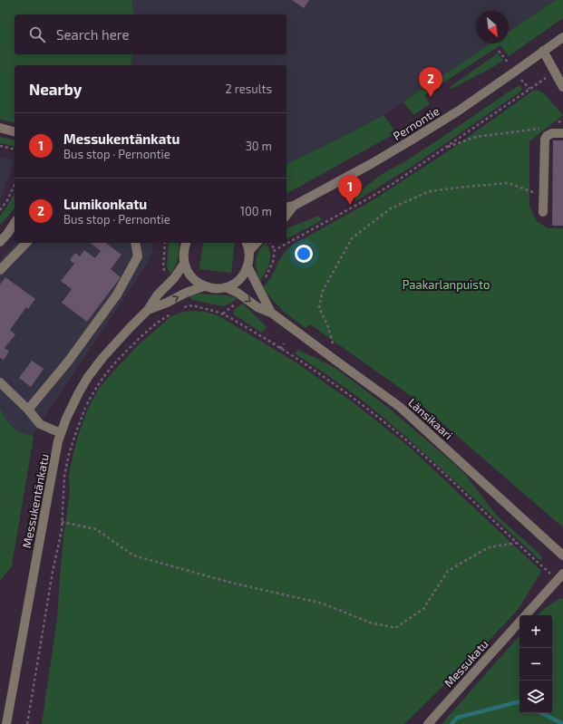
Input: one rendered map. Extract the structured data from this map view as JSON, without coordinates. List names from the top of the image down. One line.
{"streets":{"street":["Pernontie","Länsikaari","Messukentänkatu","Messukatu"]},"parks":["Paakarlanpuisto"],"north":"bottom right","page":{"search":"Search here","heading":["Nearby","2 results"],"pins":["2","1"],"list":[{"mark":"1","name":"Messukentänkatu","note":"Bus stop · Pernontie","value":"30 m"},{"mark":"2","name":"Lumikonkatu","note":"Bus stop · Pernontie","value":"100 m"}],"map_buttons":["+","−"]}}
